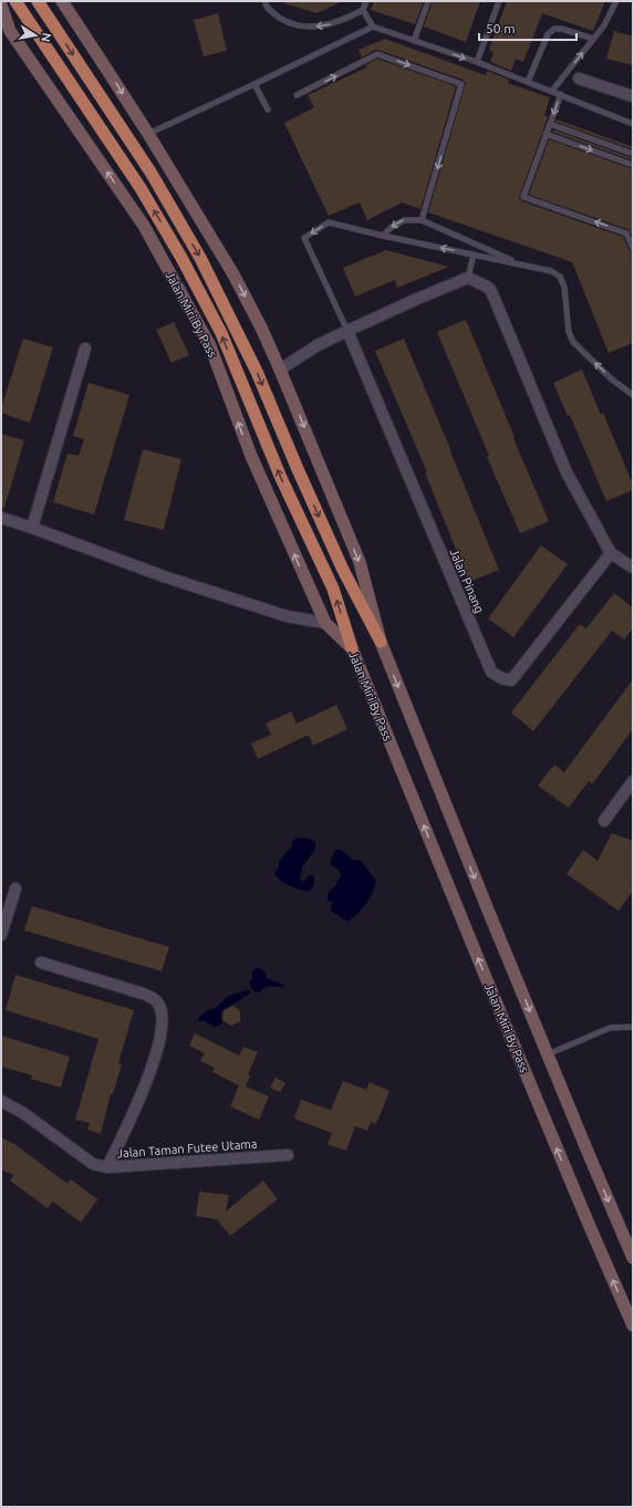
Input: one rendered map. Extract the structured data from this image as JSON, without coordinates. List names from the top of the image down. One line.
{"streets":{"main road":["Jalan Miri By Pass"],"street":["Jalan Pinang","Jalan Taman Futee Utama"]},"scale_bar":"50 m","north":"right"}
